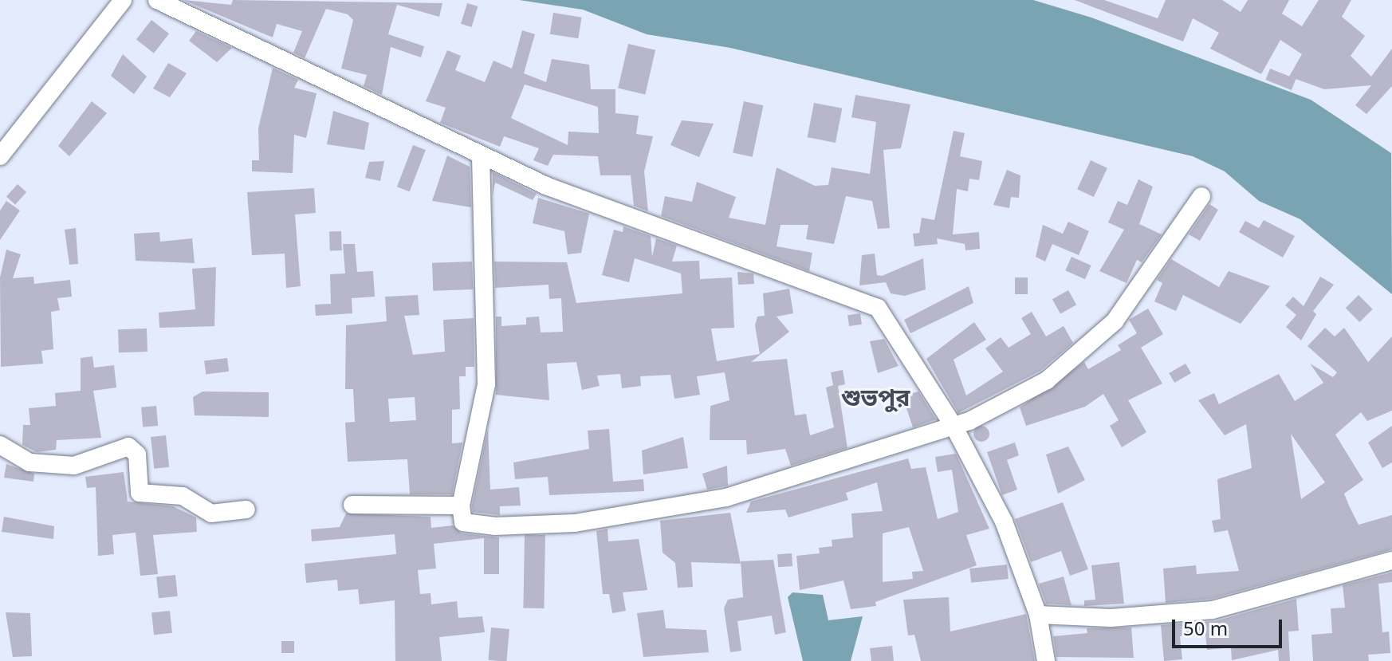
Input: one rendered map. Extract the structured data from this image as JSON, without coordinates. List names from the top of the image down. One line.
{"districts":["শুভপুর"],"scale_bar":"50 m"}
